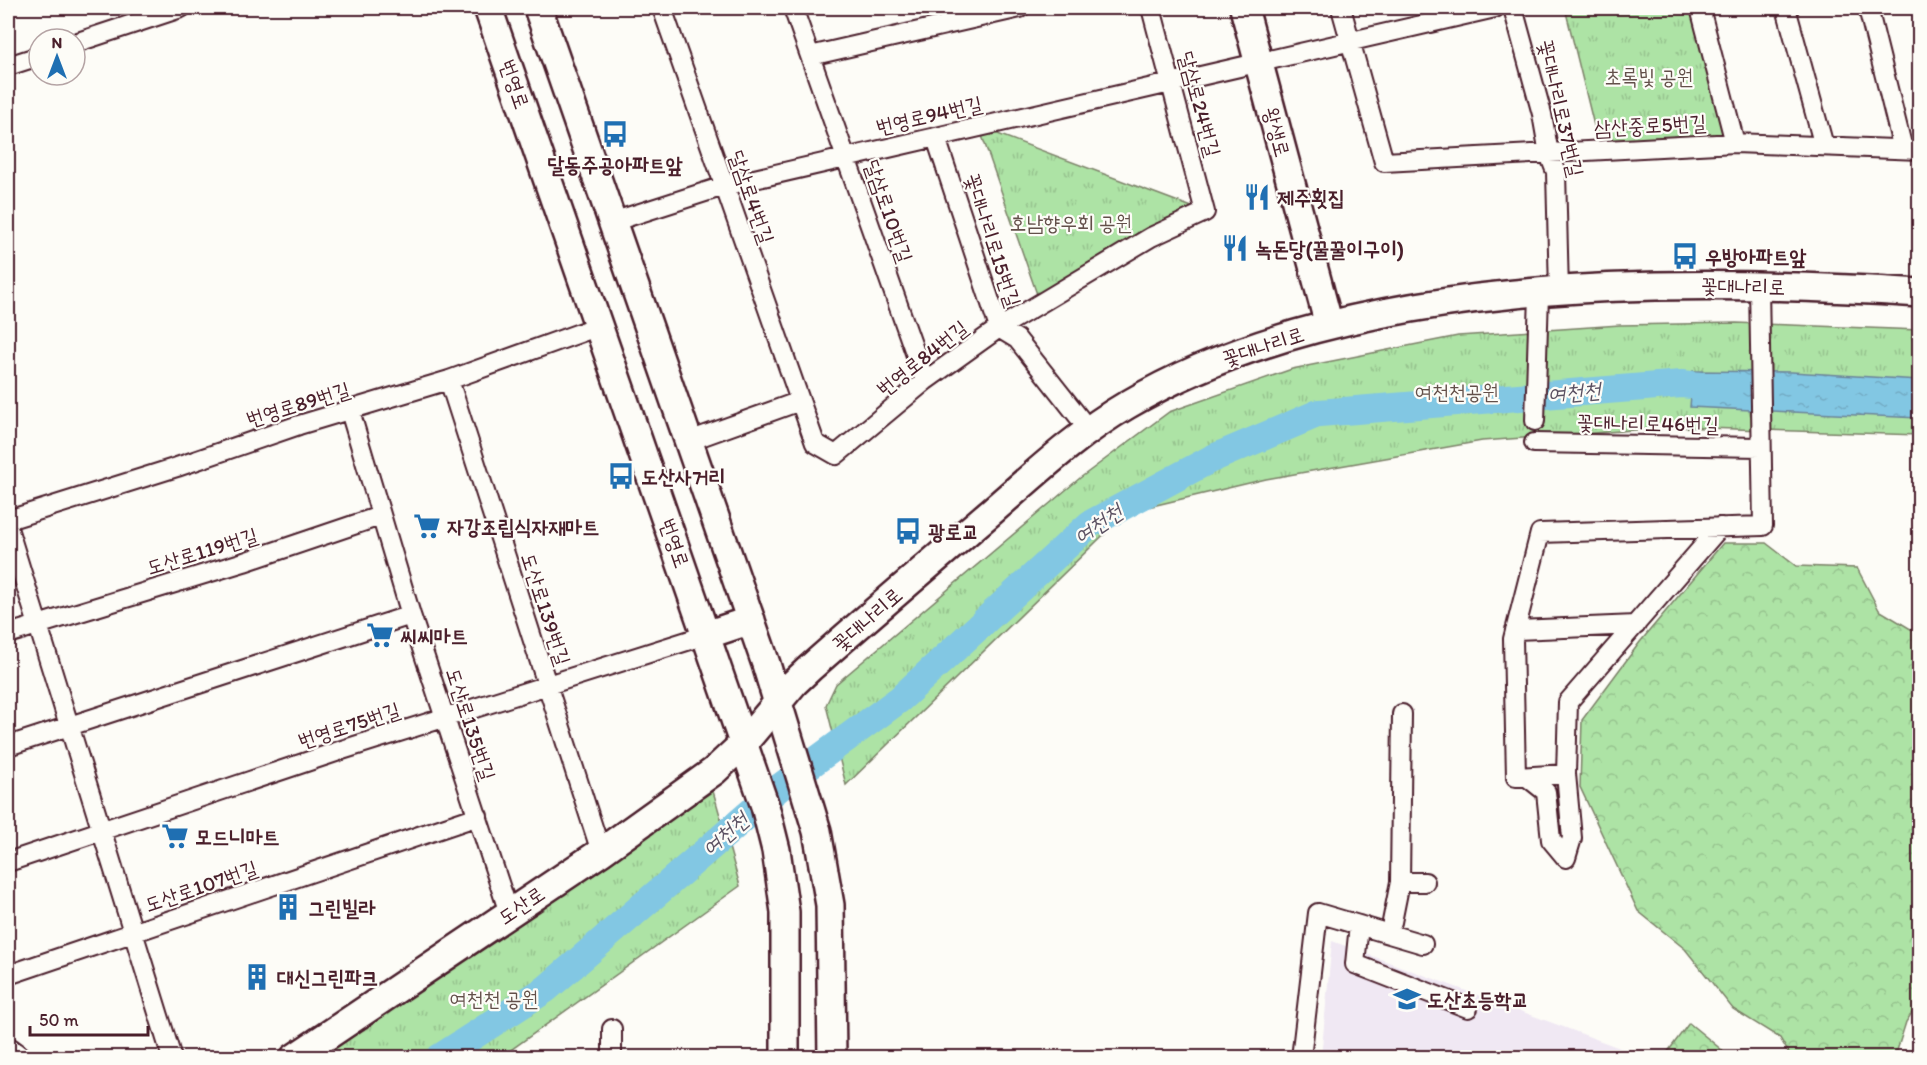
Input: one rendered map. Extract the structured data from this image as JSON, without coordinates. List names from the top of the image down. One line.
{"streets":{"main road":["번영로","왕생로","꽃대나리로","도산로"],"street":["달삼로24번길","꽃대나리로37번길","번영로94번길","삼산중로5번길","달삼로4번길","달삼로10번길","꽃대나리로15번길","번영로84번길","번영로89번길","꽃대나리로46번길","도산로119번길","도산로139번길","도산로135번길","번영로75번길","도산로107번길"]},"crossings":[["번영로","꽃대나리로"],["번영로","번영로89번길"],["번영로","번영로75번길"],["번영로","도산로"],["달삼로24번길","번영로94번길"],["달삼로24번길","번영로84번길"],["꽃대나리로37번길","삼산중로5번길"],["꽃대나리로37번길","꽃대나리로"],["번영로94번길","삼산중로5번길"],["번영로94번길","왕생로"],["번영로94번길","달삼로4번길"],["번영로94번길","달삼로10번길"],["번영로94번길","꽃대나리로15번길"],["왕생로","꽃대나리로"],["달삼로4번길","번영로84번길"],["달삼로10번길","번영로84번길"],["꽃대나리로15번길","꽃대나리로"],["꽃대나리로15번길","번영로84번길"],["꽃대나리로","도산로"],["번영로89번길","도산로139번길"],["번영로89번길","도산로135번길"],["도산로119번길","도산로135번길"],["도산로139번길","번영로75번길"],["도산로139번길","도산로"],["도산로135번길","번영로75번길"],["도산로135번길","도산로107번길"],["도산로135번길","도산로"]],"water":["여천천"],"parks":["초록빛 공원","호남향우회 공원","여천천공원","여천천 공원"],"places":{"bus stop":["달동주공아파트앞","우방아파트앞","도산사거리","광로교"],"restaurant":["제주횟집","녹돈당(꿀꿀이구이)"],"supermarket":["자강조립식자재마트","씨씨마트","모드니마트"],"building":["그린빌라","대신그린파크"],"school or university":["도산초등학교"]},"scale_bar":"50 m","north":"top"}
